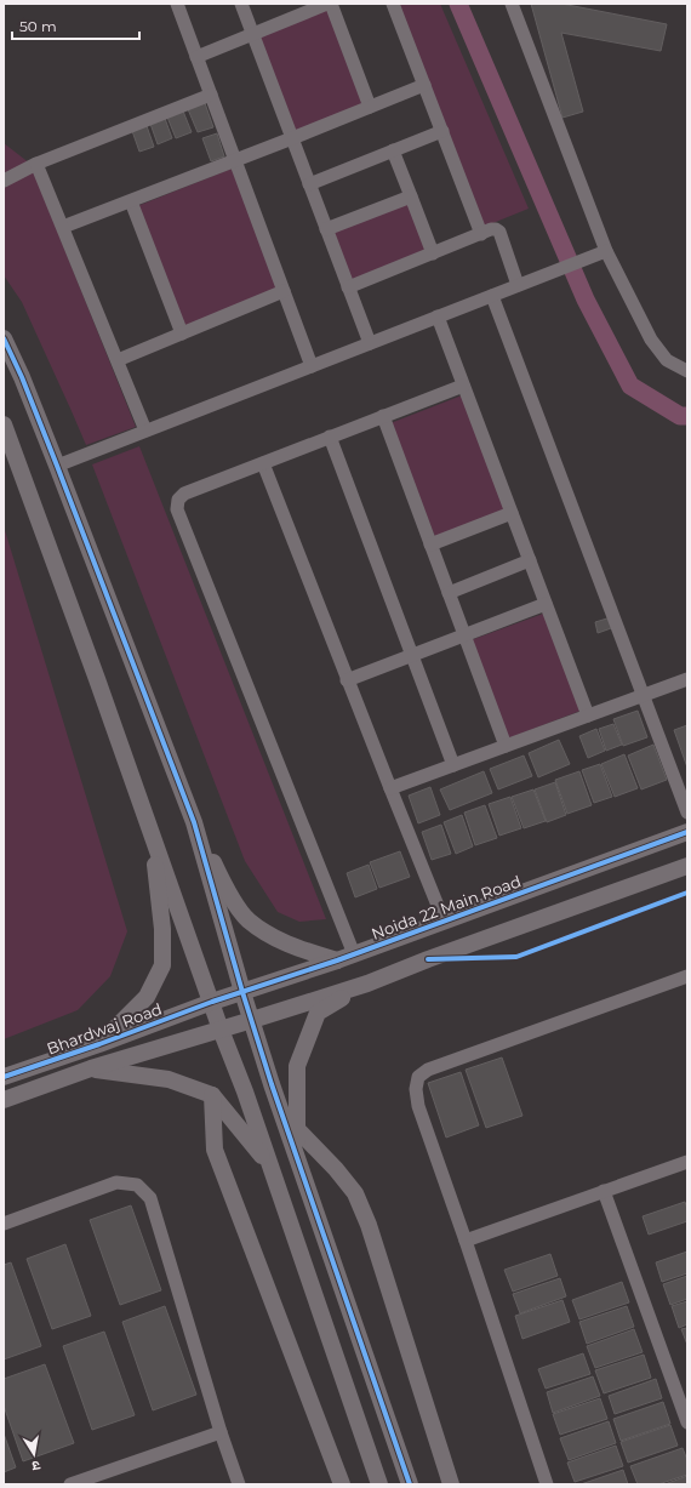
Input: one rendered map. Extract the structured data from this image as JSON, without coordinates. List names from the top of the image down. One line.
{"streets":{"street":["Noida 22 Main Road","Bhardwaj Road"]},"crossings":[["Noida 22 Main Road","Bhardwaj Road"]],"scale_bar":"50 m","north":"bottom"}
